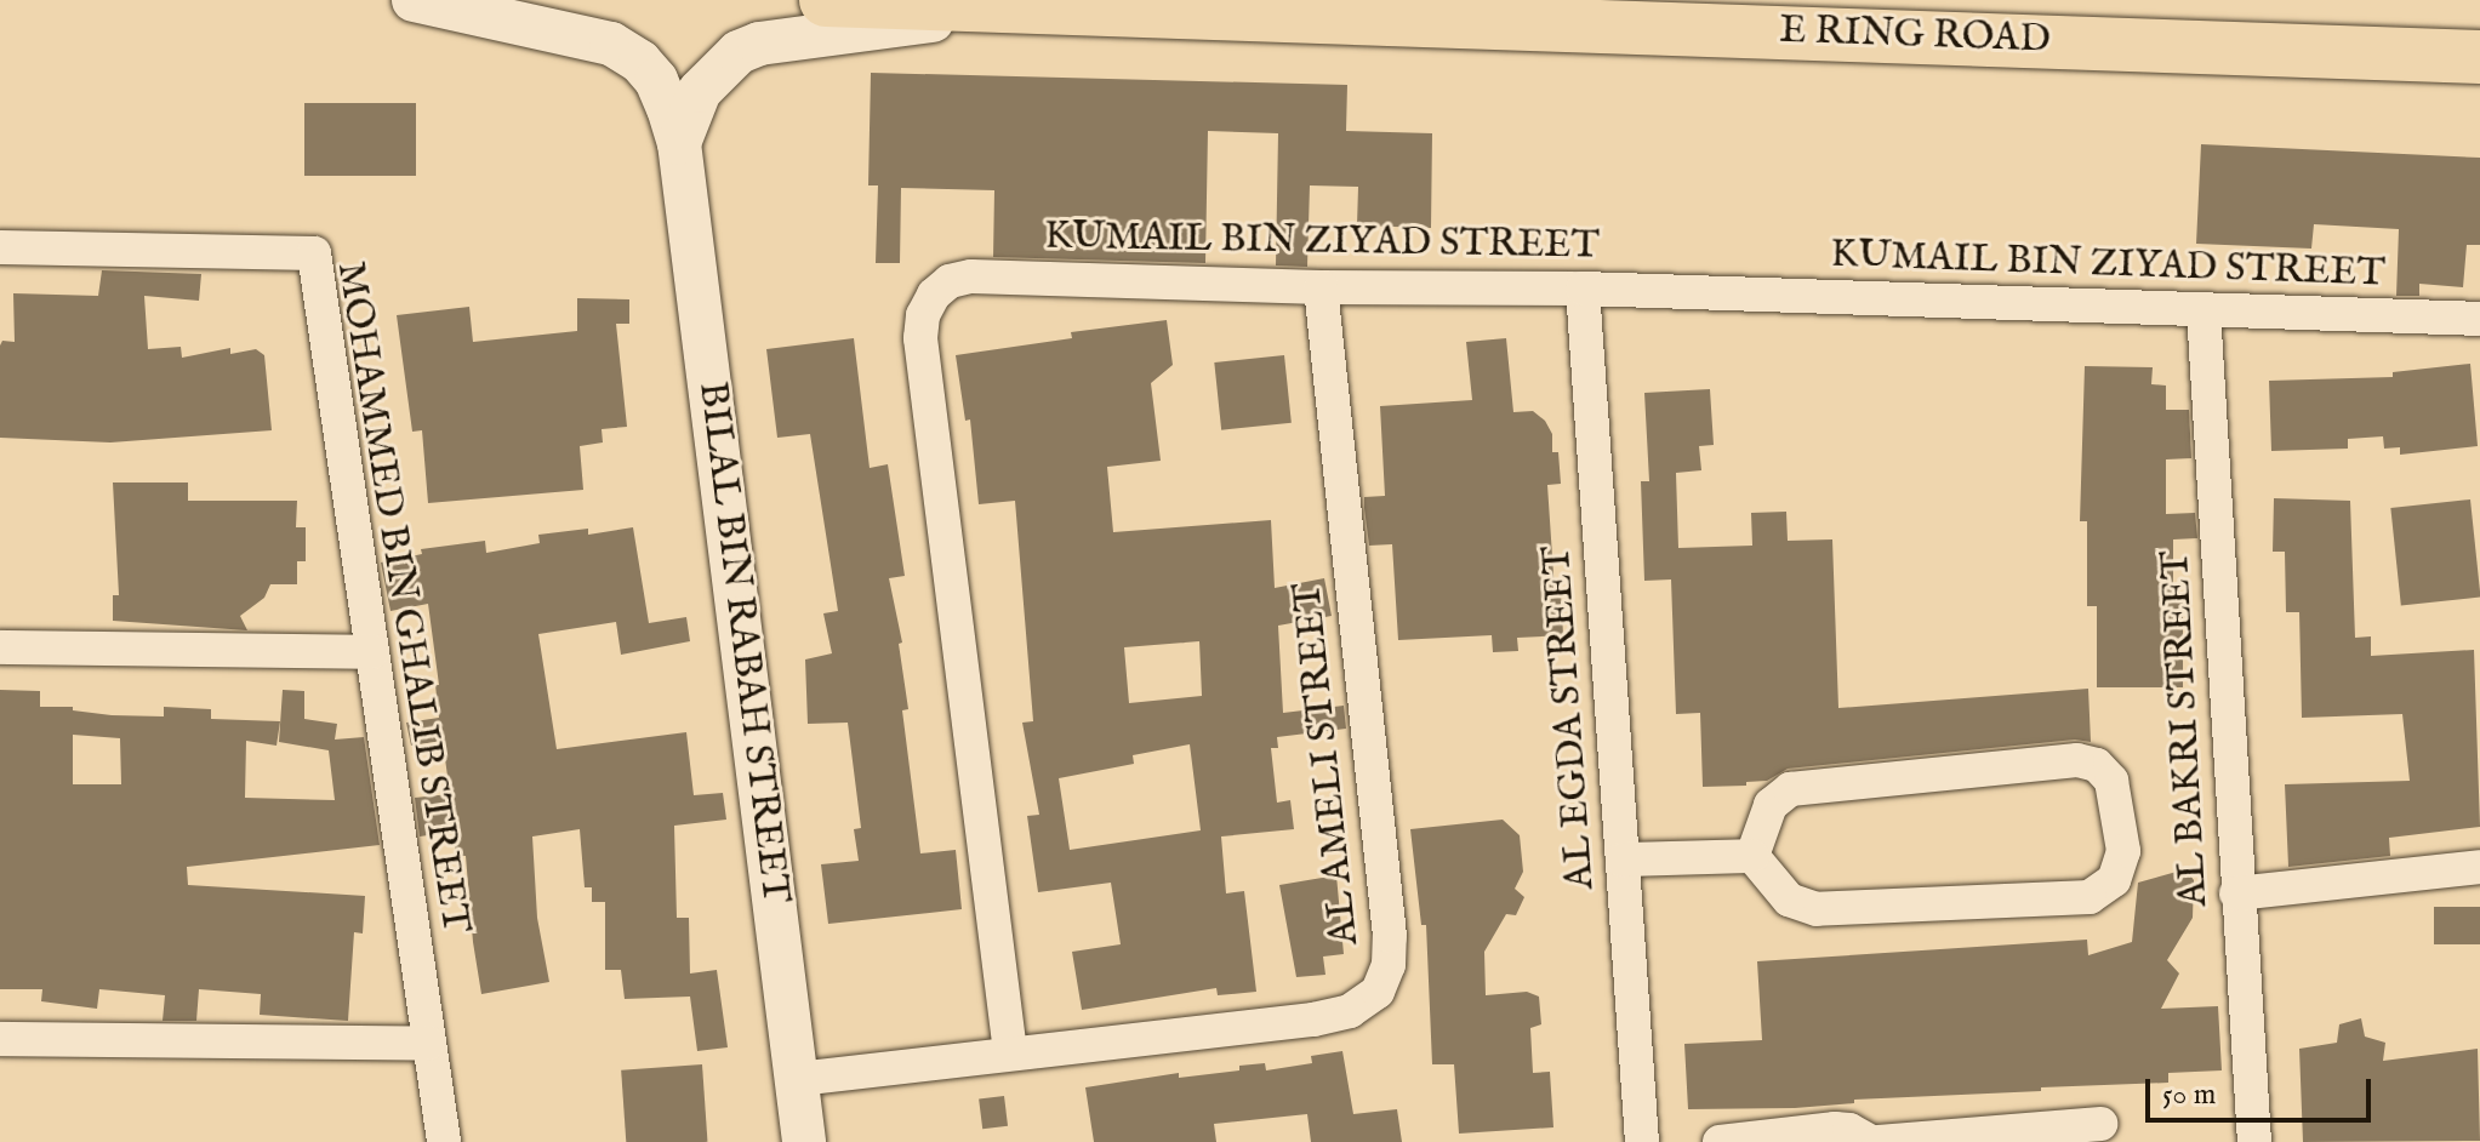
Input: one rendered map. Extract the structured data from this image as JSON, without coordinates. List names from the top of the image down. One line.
{"streets":{"main road":["E RING ROAD"],"street":["KUMAIL BIN ZIYAD STREET","MOHAMMED BIN GHALIB STREET","BILAL BIN RABAH STREET","AL EGDA STREET","AL BAKRI STREET","AL AMELI STREET"]},"crossings":[["E RING ROAD","BILAL BIN RABAH STREET"],["KUMAIL BIN ZIYAD STREET","AL EGDA STREET"],["KUMAIL BIN ZIYAD STREET","AL BAKRI STREET"],["KUMAIL BIN ZIYAD STREET","AL AMELI STREET"],["BILAL BIN RABAH STREET","AL AMELI STREET"]],"scale_bar":"50 m"}
